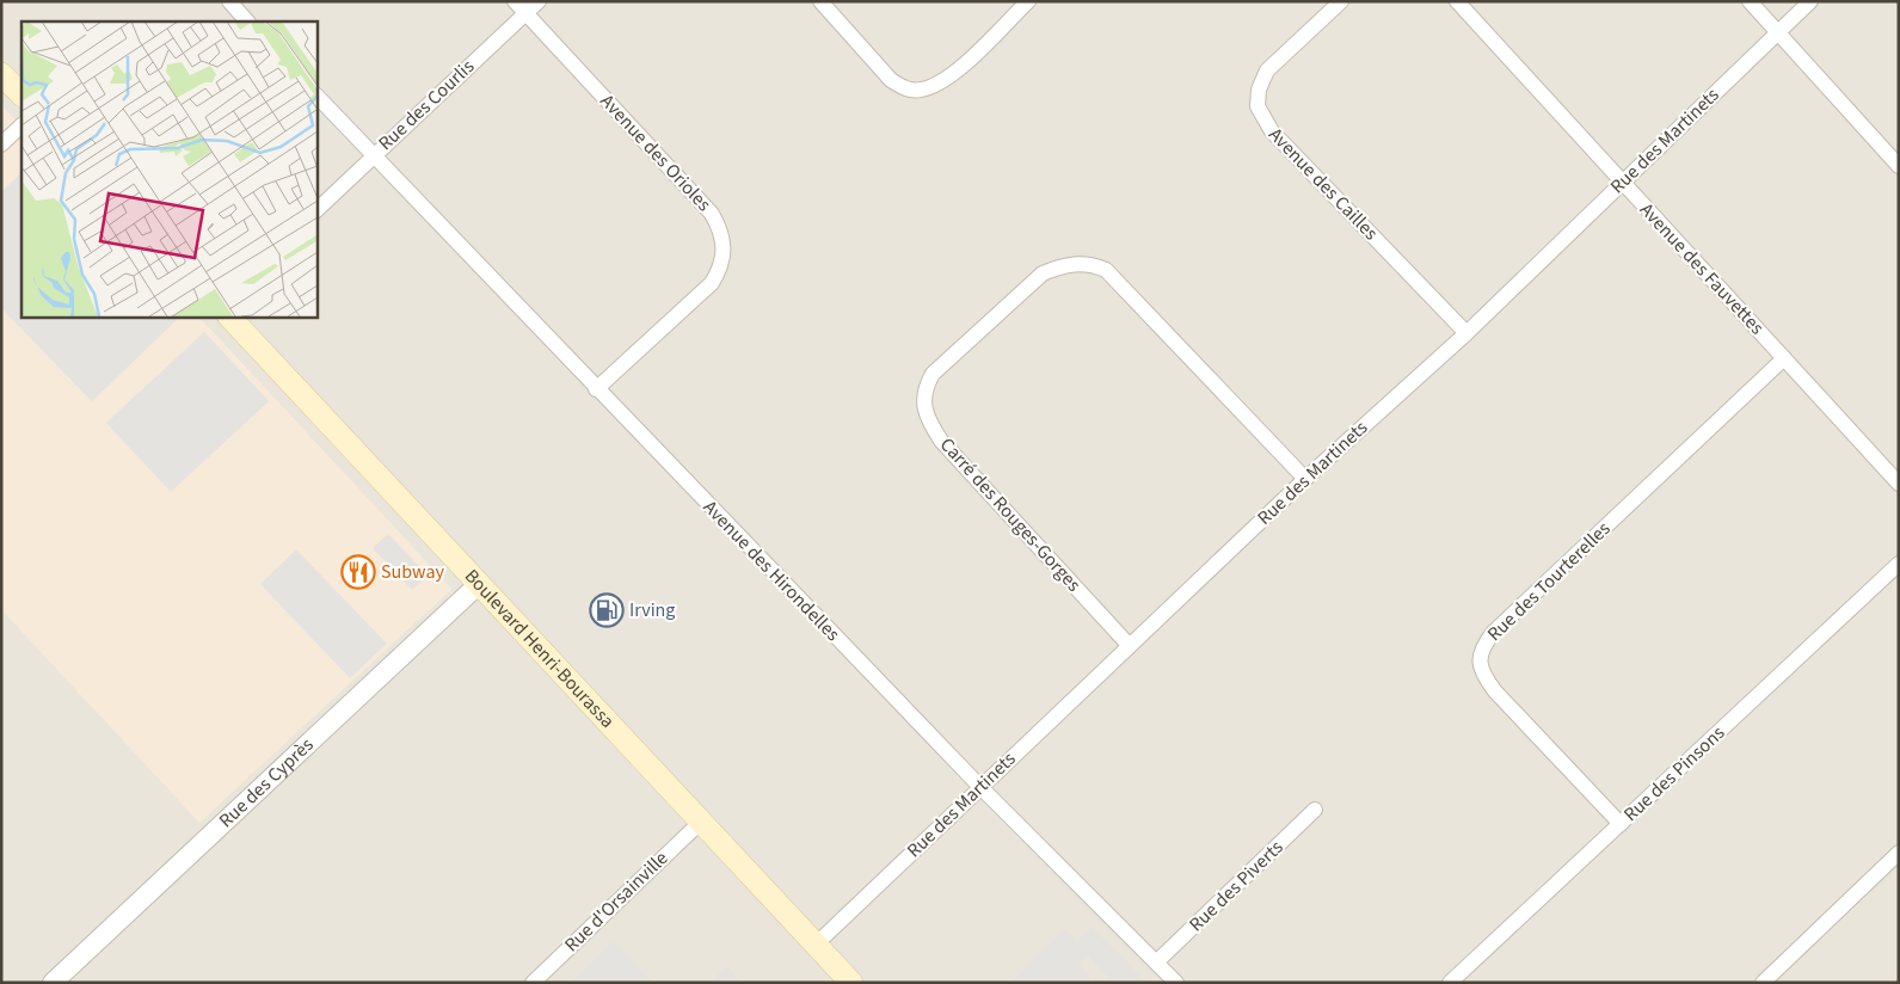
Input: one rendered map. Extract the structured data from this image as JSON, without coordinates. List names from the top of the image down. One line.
{"streets":{"main road":["Boulevard Henri-Bourassa"],"street":["Rue des Courlis","Rue des Martinets","Avenue des Orioles","Avenue des Cailles","Avenue des Fauvettes","Carré des Rouges-Gorges","Avenue des Hirondelles","Rue des Tourterelles","Rue des Pinsons","Rue des Cyprès","Rue des Piverts","Rue d'Orsainville"]},"crossings":[["Rue des Courlis","Avenue des Orioles"],["Rue des Courlis","Avenue des Hirondelles"],["Rue des Martinets","Avenue des Cailles"],["Rue des Martinets","Avenue des Fauvettes"],["Rue des Martinets","Carré des Rouges-Gorges"],["Rue des Martinets","Avenue des Hirondelles"],["Rue des Martinets","Boulevard Henri-Bourassa"],["Avenue des Orioles","Avenue des Hirondelles"],["Avenue des Fauvettes","Rue des Tourterelles"],["Avenue des Hirondelles","Rue des Piverts"],["Rue des Tourterelles","Rue des Pinsons"],["Boulevard Henri-Bourassa","Rue des Cyprès"],["Boulevard Henri-Bourassa","Rue d'Orsainville"]],"places":{"restaurant":["Subway"],"fuel station":["Irving"]}}
